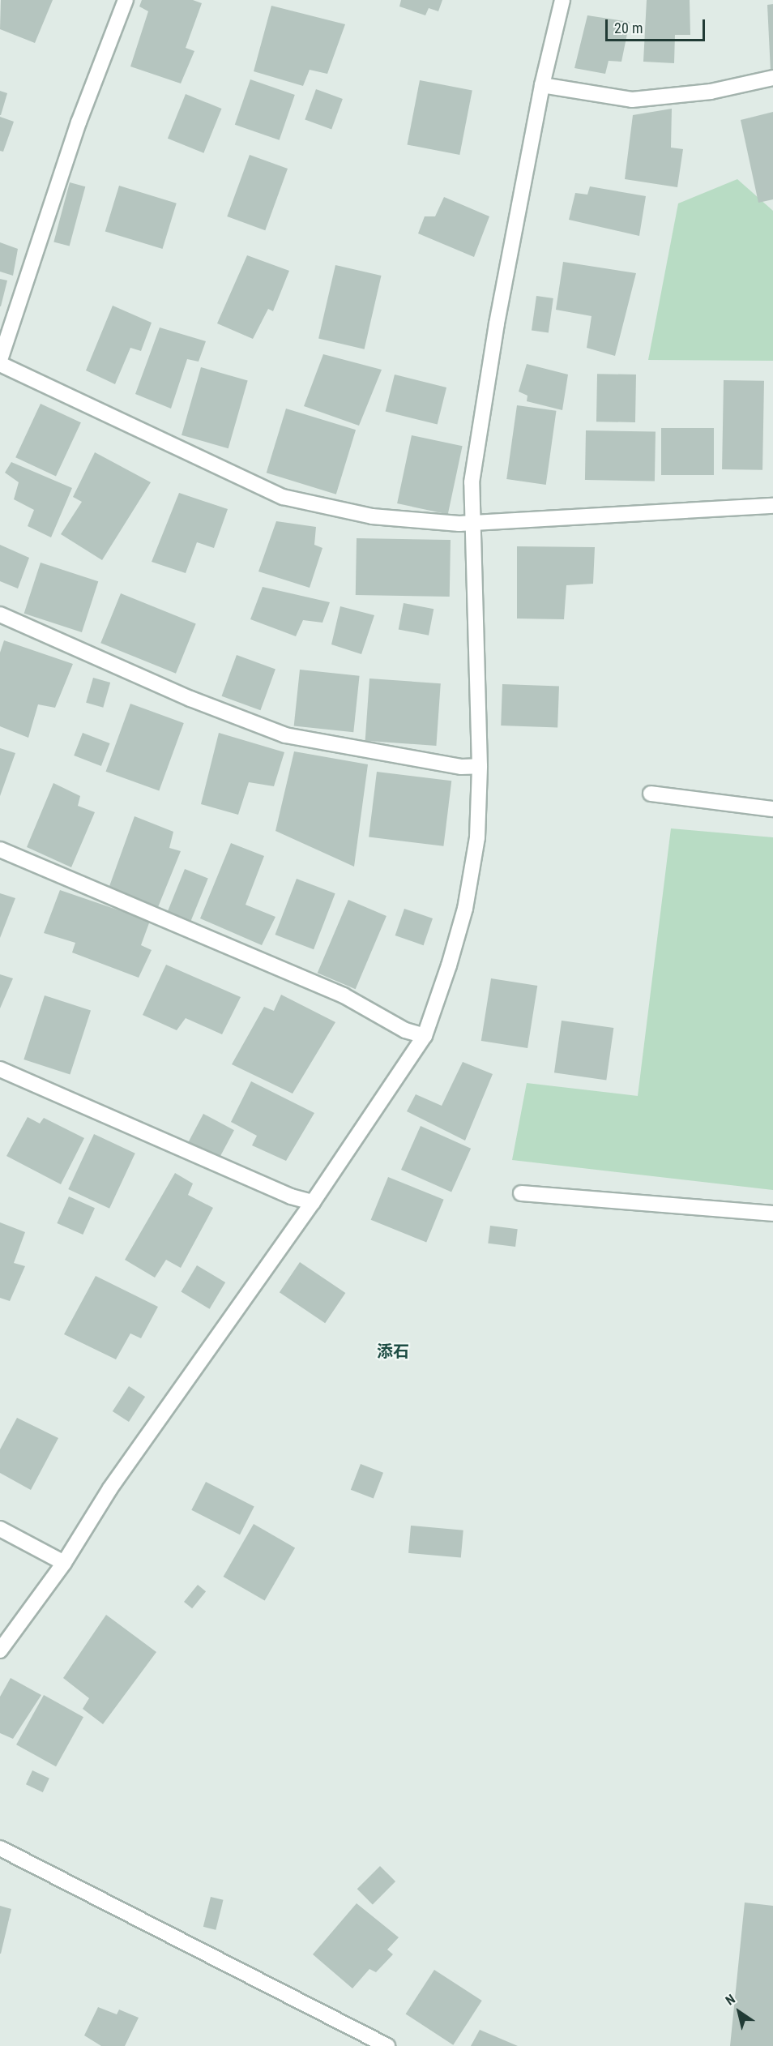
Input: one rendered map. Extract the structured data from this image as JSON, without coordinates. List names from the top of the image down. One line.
{"districts":["添石"],"scale_bar":"20 m","north":"top left"}
